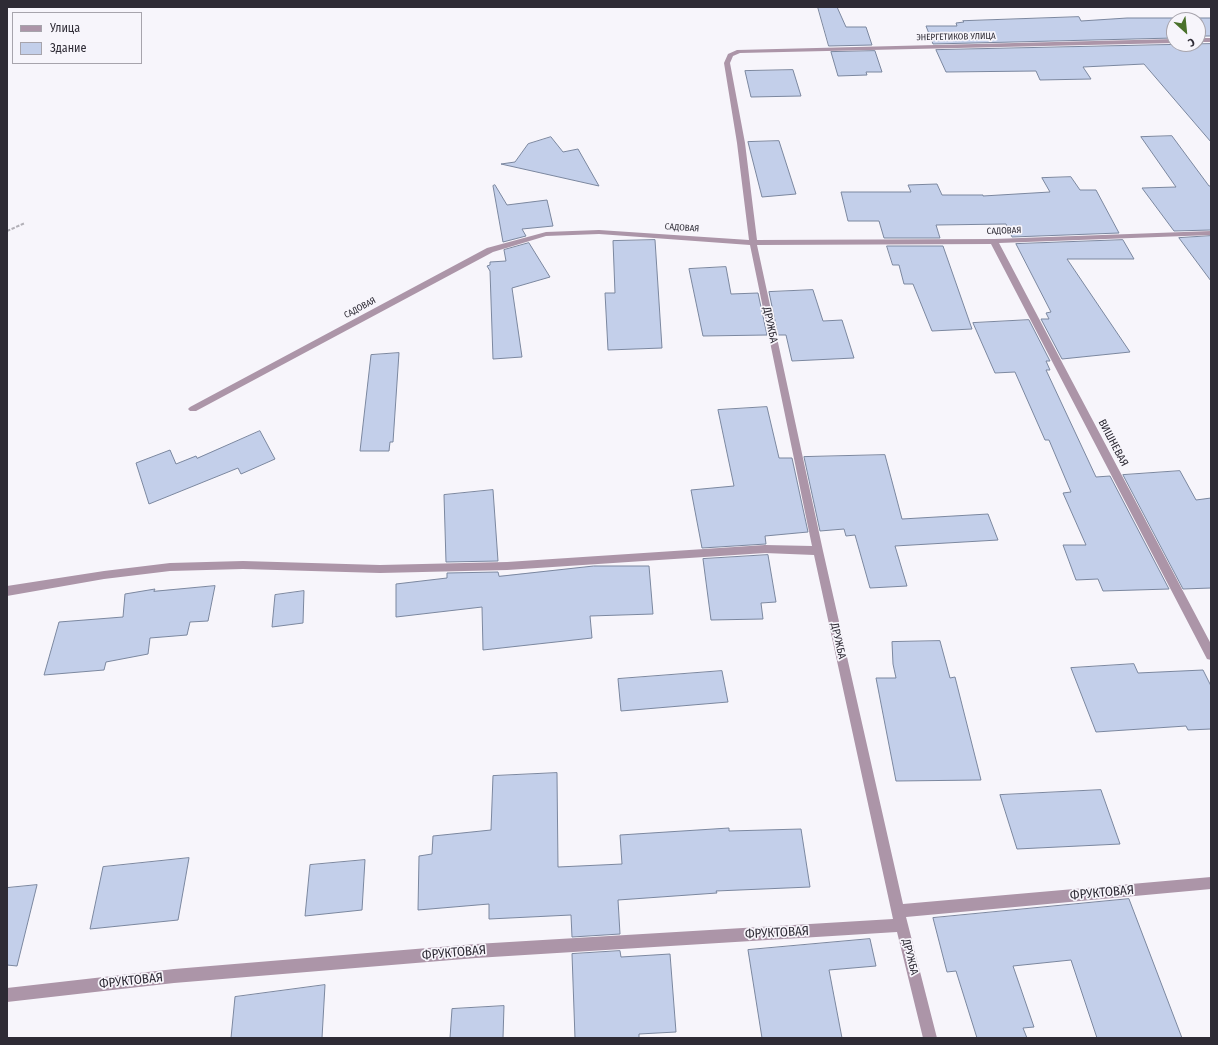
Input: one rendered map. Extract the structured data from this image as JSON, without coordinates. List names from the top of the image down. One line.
{"streets":{"street":["ЭНЕРГЕТИКОВ УЛИЦА","САДОВАЯ","ДРУЖБА","ВИШНЕВАЯ","ФРУКТОВАЯ"]},"crossings":[["ЭНЕРГЕТИКОВ УЛИЦА","ДРУЖБА"],["САДОВАЯ","ДРУЖБА"],["САДОВАЯ","ВИШНЕВАЯ"],["ДРУЖБА","ФРУКТОВАЯ"]],"legend":["Улица","Здание"],"north":"bottom right"}
